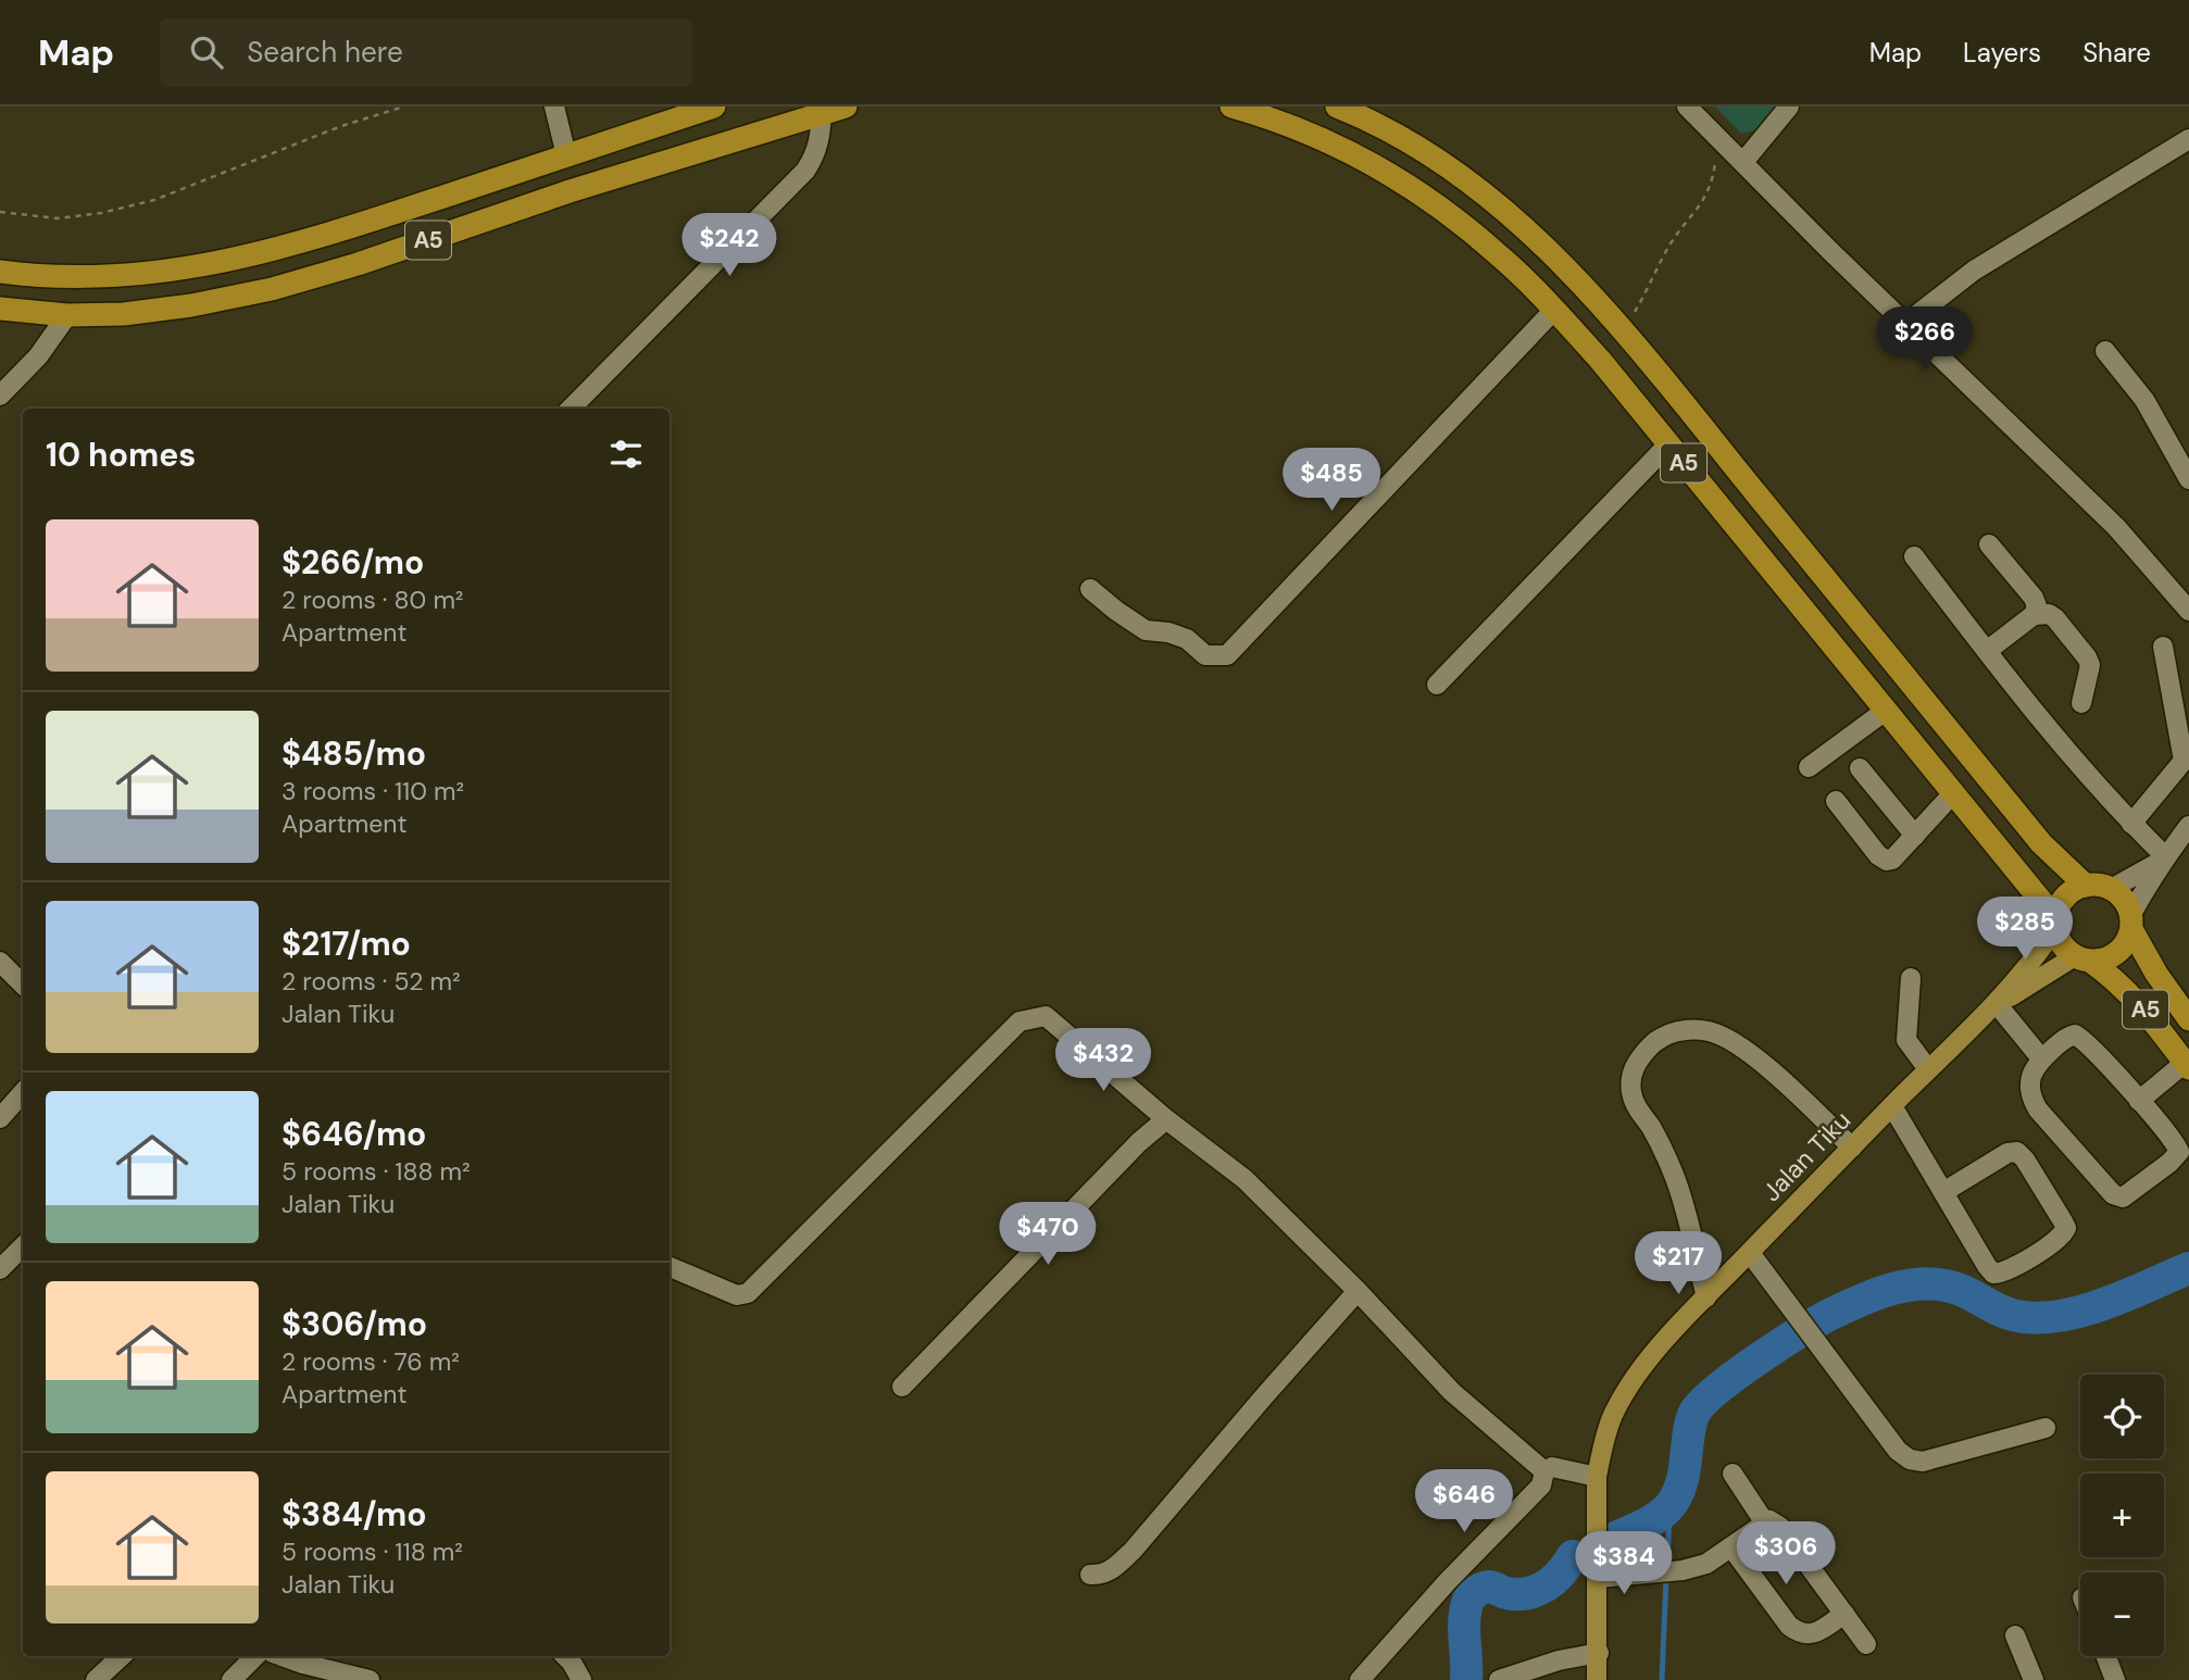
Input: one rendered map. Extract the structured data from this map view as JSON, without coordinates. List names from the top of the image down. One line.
{"streets":{"highway":["A5"],"main road":["Jalan Tiku"]},"crossings":[["A5","Jalan Tiku"]],"page":{"header":"Map","search":"Search here","nav":["Map","Layers","Share"],"price":["$242","$266","$485","$285","$432","$470","$217","$646","$306","$384"],"heading":"10 homes","list":[{"name":"$266/mo","note":"2 rooms · 80 m² · Apartment"},{"name":"$485/mo","note":"3 rooms · 110 m² · Apartment"},{"name":"$217/mo","note":"2 rooms · 52 m² · Jalan Tiku"},{"name":"$646/mo","note":"5 rooms · 188 m² · Jalan Tiku"},{"name":"$306/mo","note":"2 rooms · 76 m² · Apartment"},{"name":"$384/mo","note":"5 rooms · 118 m² · Jalan Tiku"}],"map_buttons":["+","−"]}}
